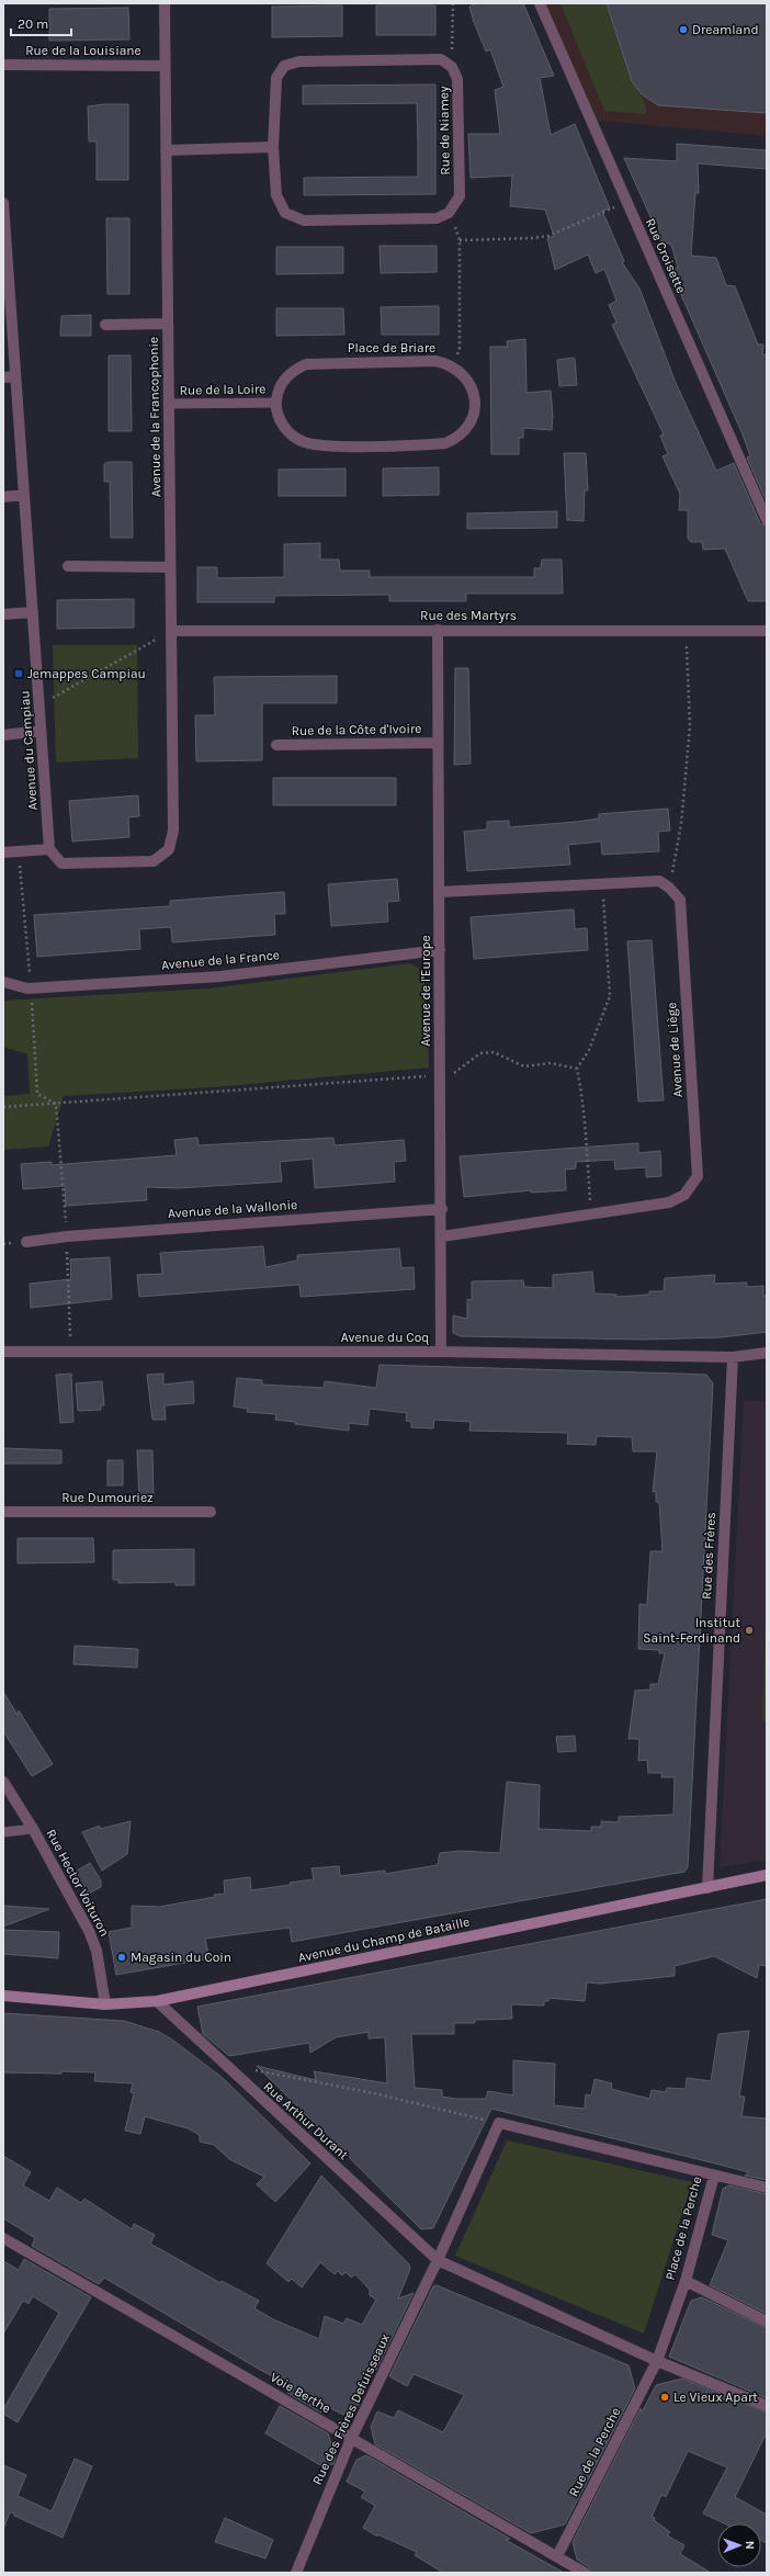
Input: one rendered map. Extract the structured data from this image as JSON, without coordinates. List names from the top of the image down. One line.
{"streets":{"street":["Rue de la Louisiane","Rue de Niamey","Rue Croisette","Place de Briare","Avenue de la Francophonie","Rue des Martyrs","Rue de la Côte d'Ivoire","Avenue du Campiau","Avenue de la France","Avenue de l'Europe","Avenue de Liège","Avenue de la Wallonie","Avenue du Coq","Rue Dumouriez","Rue des Frères","Rue Hector Voituron","Avenue du Champ de Bataille","Rue Arthur Durant","Place de la Perche","Voie Berthe","Rue des Frères Defuisseaux","Rue de la Perche"],"lane":["Rue de la Loire"]},"crossings":[["Rue de la Louisiane","Avenue de la Francophonie"],["Place de Briare","Rue de la Loire"],["Rue de la Loire","Avenue de la Francophonie"],["Avenue de la Francophonie","Rue des Martyrs"],["Avenue de la Francophonie","Avenue du Campiau"],["Rue des Martyrs","Avenue de l'Europe"],["Rue de la Côte d'Ivoire","Avenue de l'Europe"],["Avenue de la France","Avenue de l'Europe"],["Avenue de l'Europe","Avenue de Liège"],["Avenue de l'Europe","Avenue de la Wallonie"],["Avenue de l'Europe","Avenue du Coq"],["Avenue du Coq","Rue des Frères"],["Rue des Frères","Avenue du Champ de Bataille"],["Rue Hector Voituron","Avenue du Champ de Bataille"],["Avenue du Champ de Bataille","Rue Arthur Durant"],["Rue Arthur Durant","Rue des Frères Defuisseaux"],["Place de la Perche","Rue de la Perche"],["Voie Berthe","Rue des Frères Defuisseaux"],["Voie Berthe","Rue de la Perche"]],"places":{"other":["Dreamland","Institut Saint-Ferdinand","Magasin du Coin","Le Vieux Apart"],"transit":["Jemappes Campiau"]},"scale_bar":"20 m","north":"right"}
